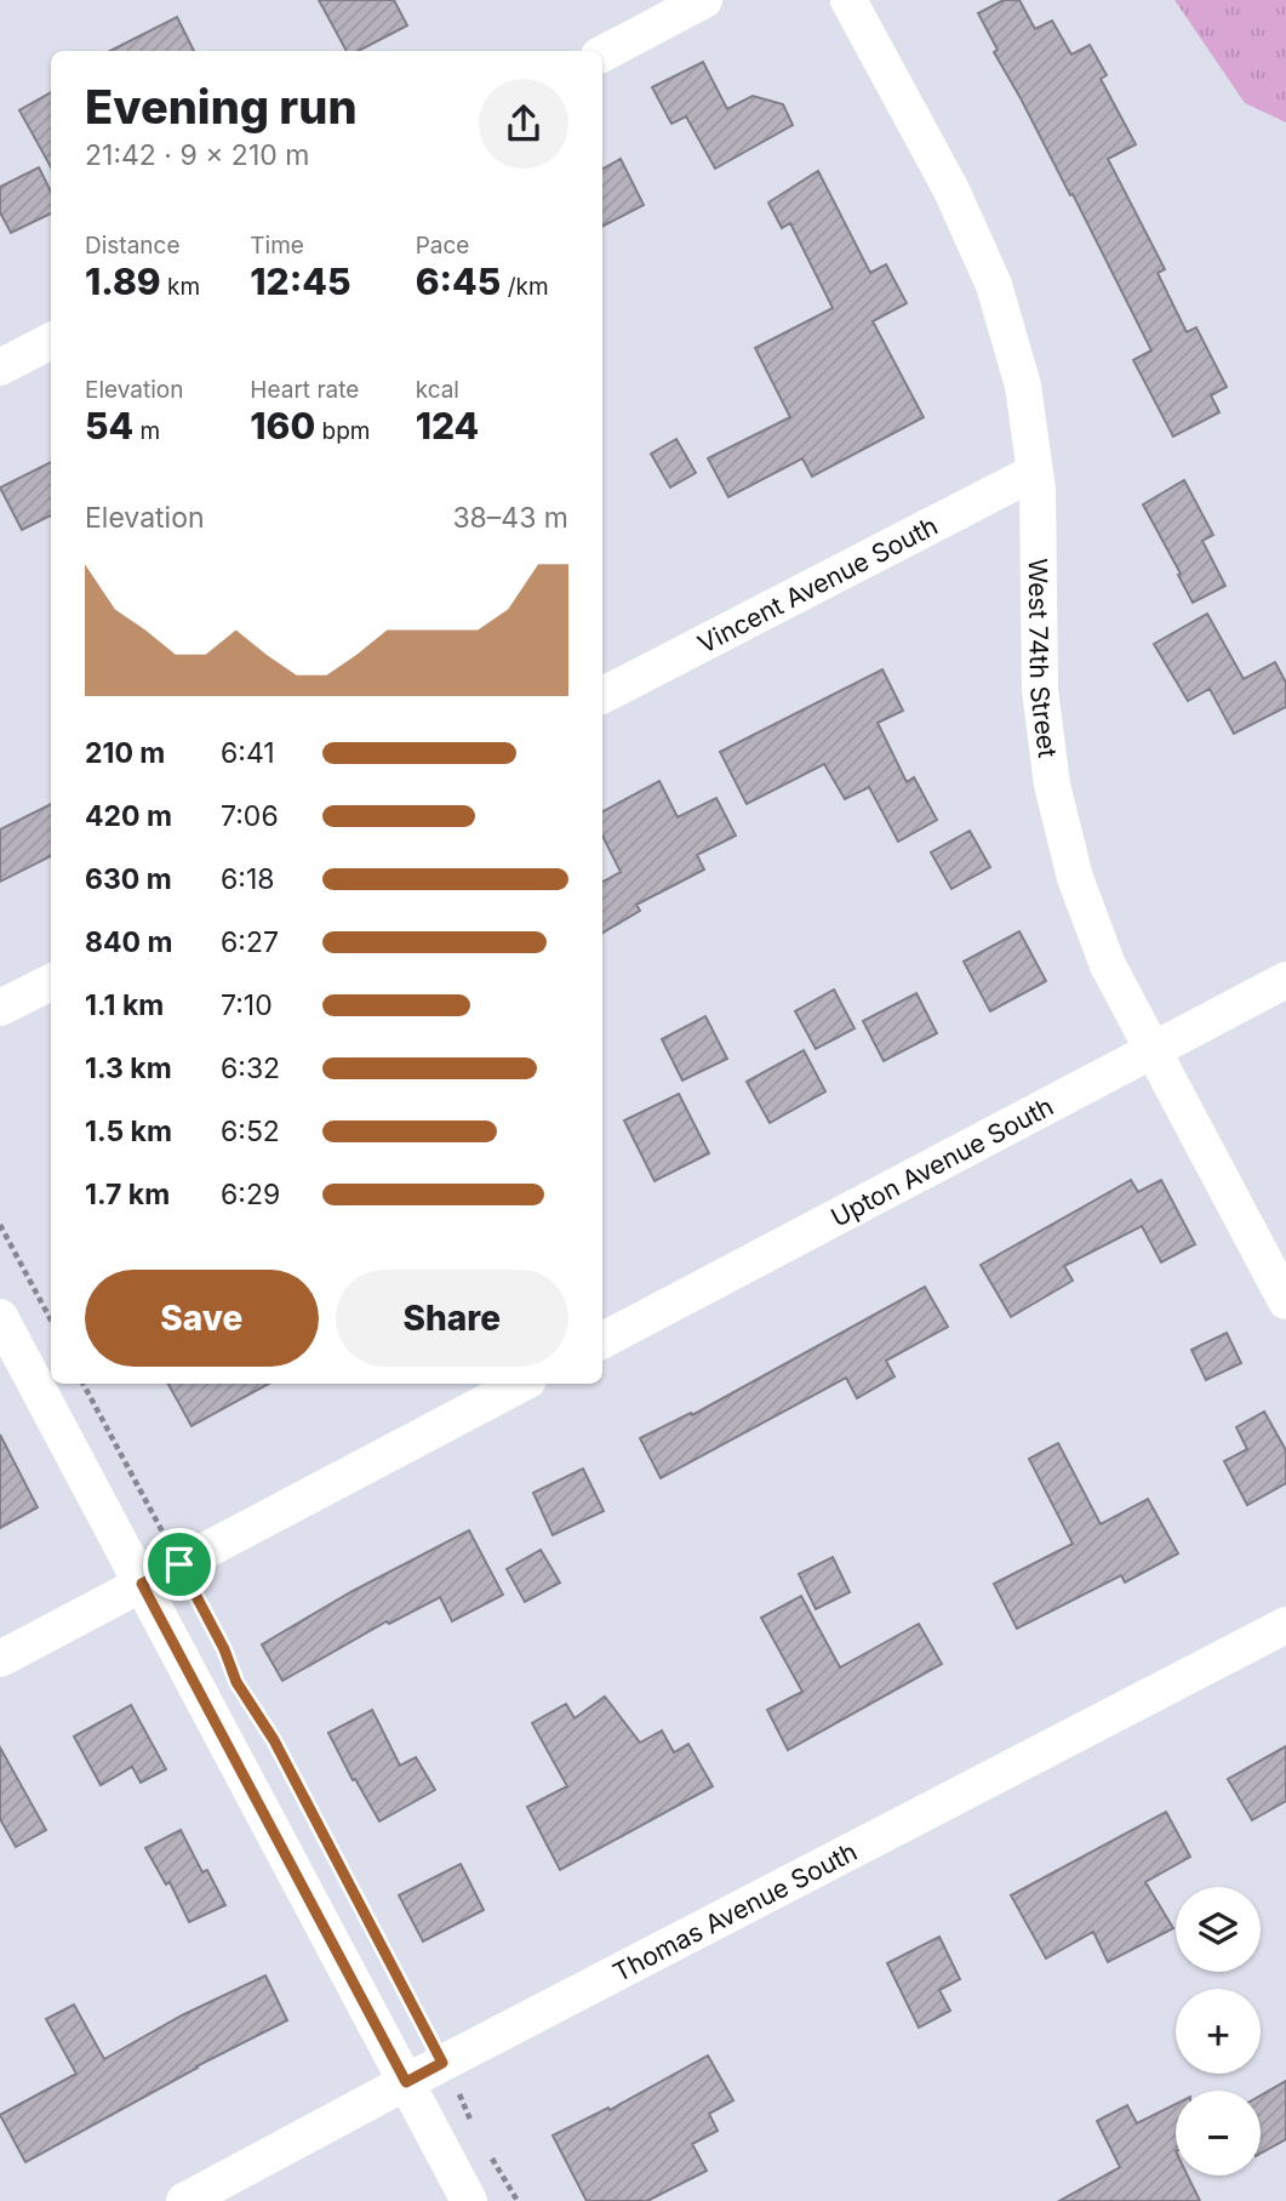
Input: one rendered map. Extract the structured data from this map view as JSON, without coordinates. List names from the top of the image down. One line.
{"streets":{"street":["Vincent Avenue South","West 74th Street","Upton Avenue South","Thomas Avenue South"]},"crossings":[["Vincent Avenue South","West 74th Street"],["West 74th Street","Upton Avenue South"]],"page":{"heading":["Evening run","21:42 · 9 × 210 m"],"stats":[["Distance","1.89 km"],["Time","12:45"],["Pace","6:45 /km"],["Elevation","54 m"],["Heart rate","160 bpm"],["kcal","124"]],"chart":["Elevation","38–43 m"],"list":[{"name":"210 m","note":"6:41"},{"name":"420 m","note":"7:06"},{"name":"630 m","note":"6:18"},{"name":"840 m","note":"6:27"},{"name":"1.1 km","note":"7:10"},{"name":"1.3 km","note":"6:32"},{"name":"1.5 km","note":"6:52"},{"name":"1.7 km","note":"6:29"}],"buttons":["Save","Share"],"map_buttons":["+","−"]}}
